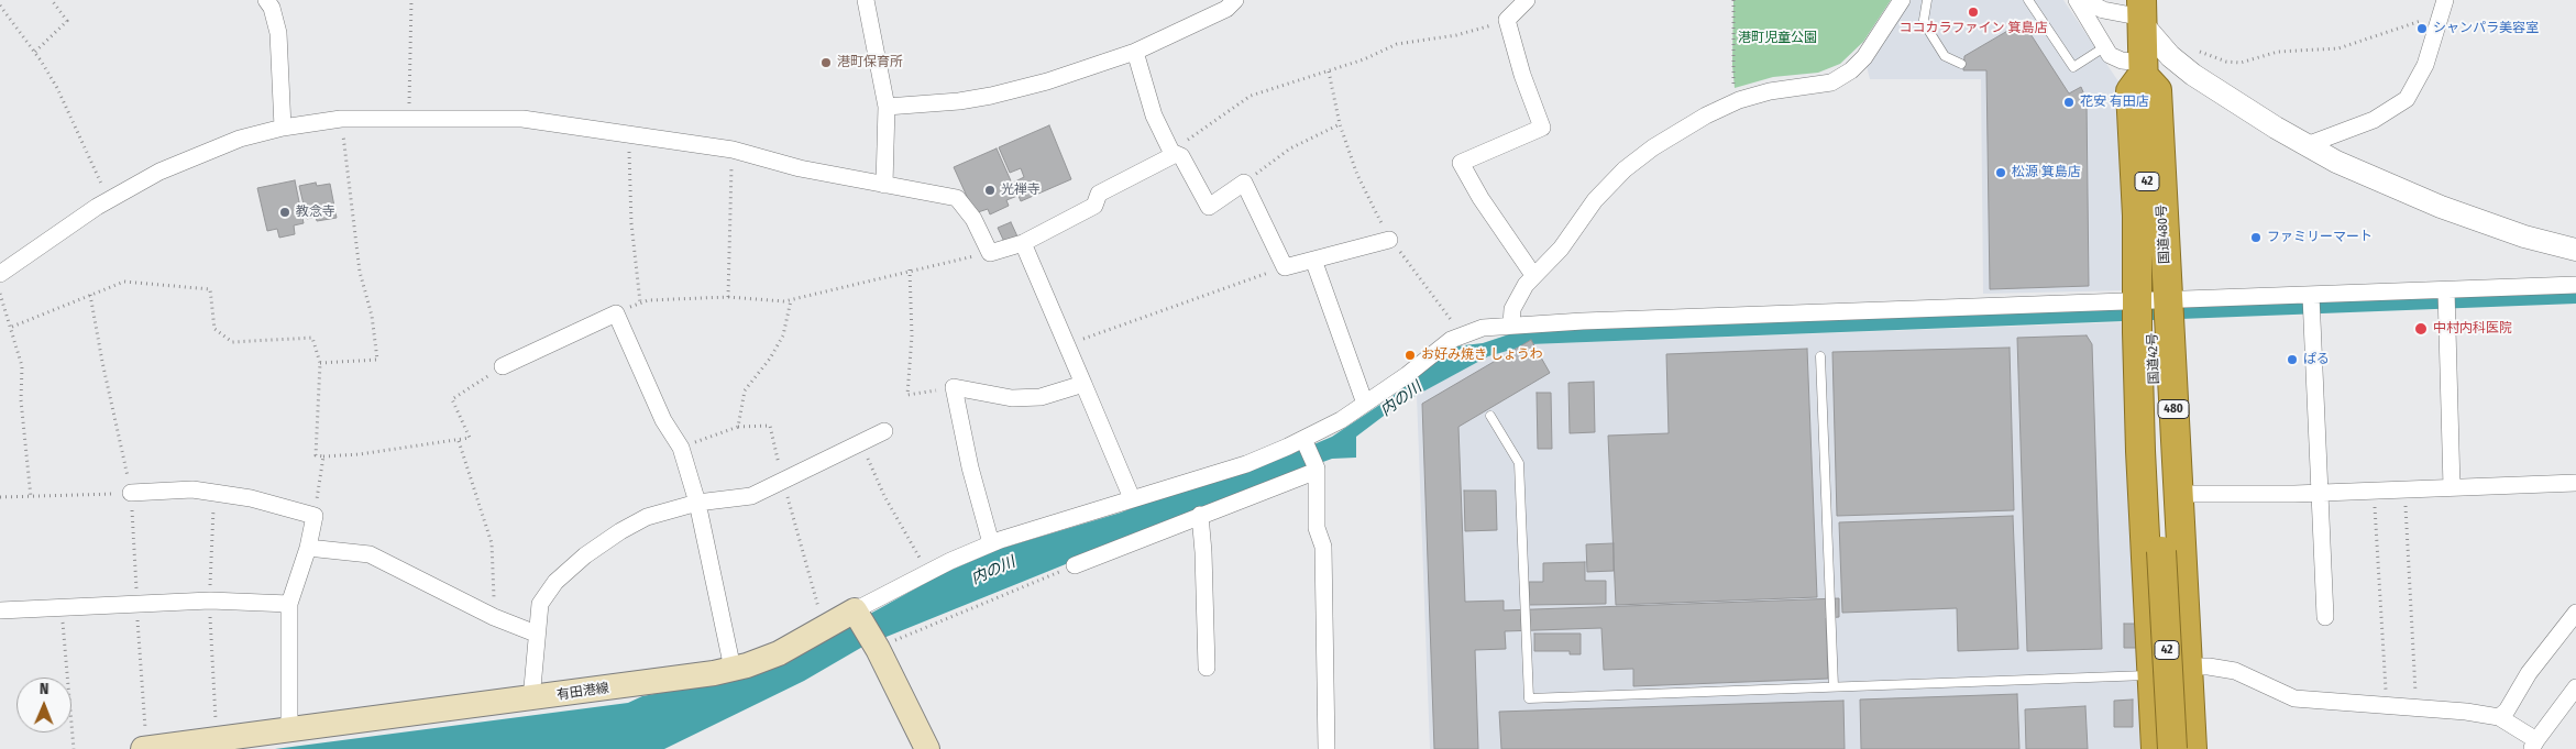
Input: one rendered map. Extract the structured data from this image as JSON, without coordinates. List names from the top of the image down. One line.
{"streets":{"highway":["42","国道42号","480"],"main road":["有田港線"]},"crossings":[["国道42号","480"]],"water":["内の川"],"parks":["港町児童公園"],"places":["ココカラファイン 箕島店","シャンパラ美容室","港町保育所","花安 有田店","松源 箕島店","光禅寺","教念寺","ファミリーマート","中村内科医院","お好み焼き しょうわ","ぱる"],"north":"top"}
